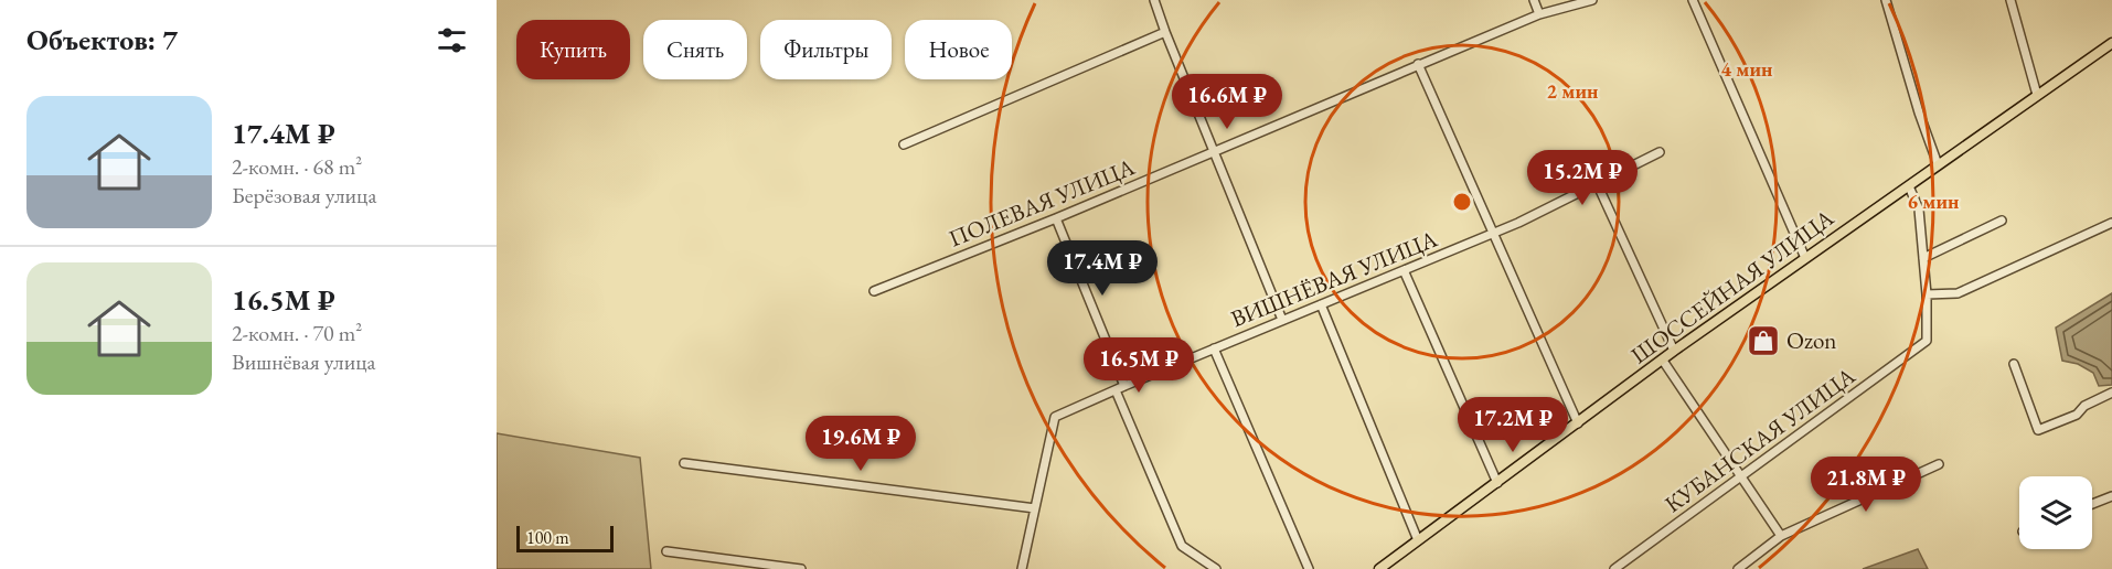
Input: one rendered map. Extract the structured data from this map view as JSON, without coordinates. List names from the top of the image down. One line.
{"streets":{"main road":["ШОССЕЙНАЯ УЛИЦА"],"street":["ПОЛЕВАЯ УЛИЦА","ВИШНЁВАЯ УЛИЦА","КУБАНСКАЯ УЛИЦА"]},"places":{"shop":["Ozon"]},"scale_bar":"100 m","page":{"heading":"Объектов: 7","chip":["Купить","Снять","Фильтры","Новое"],"price":["16.6M ₽","15.2M ₽","17.4M ₽","16.5M ₽","17.2M ₽","19.6M ₽","21.8M ₽"],"list":[{"name":"17.4M ₽","note":"2-комн. · 68 m² · Берёзовая улица"},{"name":"16.5M ₽","note":"2-комн. · 70 m² · Вишнёвая улица"}],"scale":"100 m"},"rings":["4 мин","2 мин","6 мин"]}
